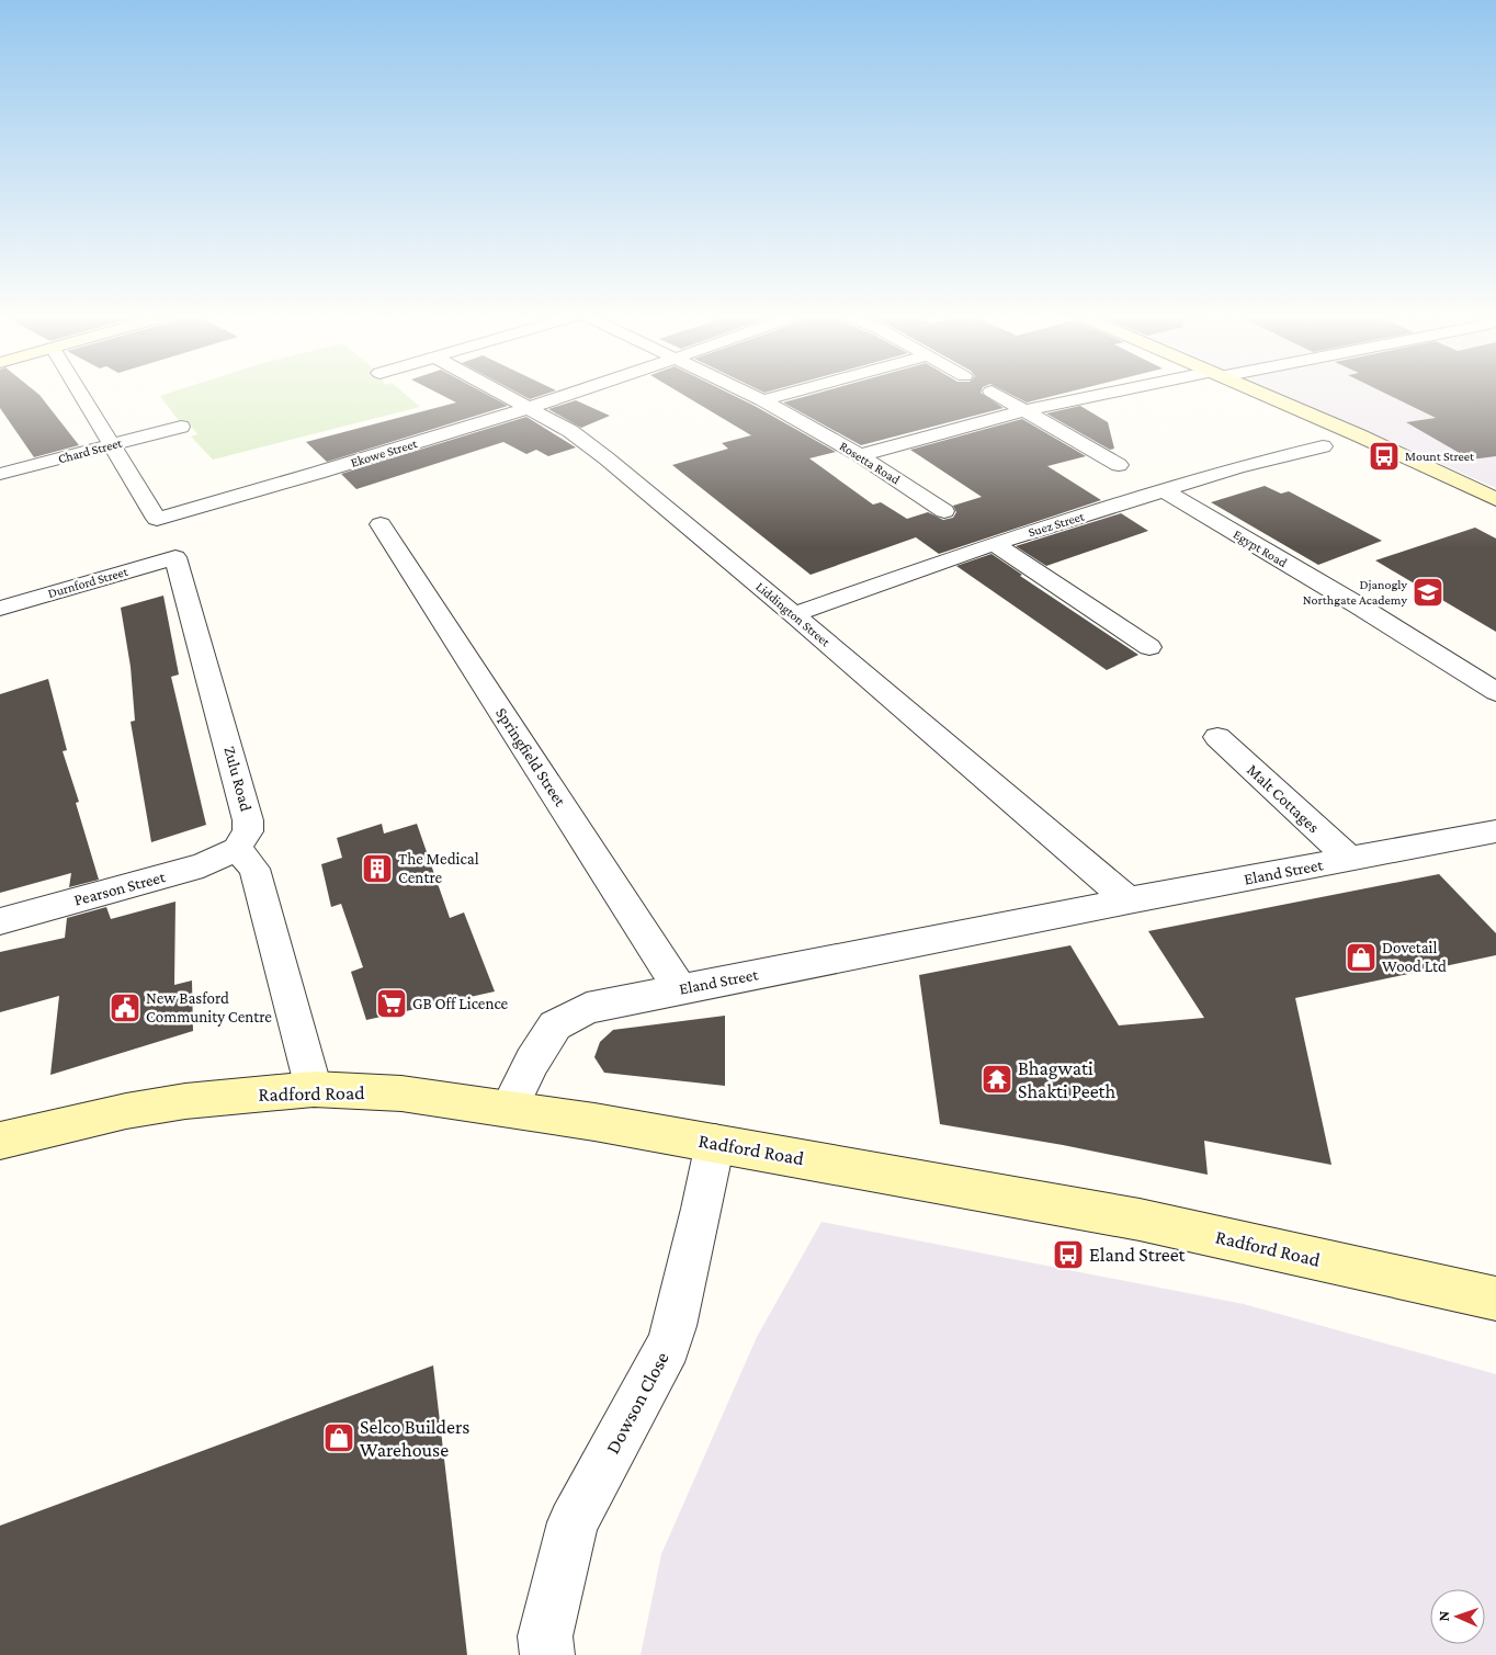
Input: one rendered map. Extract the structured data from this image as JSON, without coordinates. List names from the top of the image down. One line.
{"streets":{"street":["Chard Street","Ekowe Street","Rosetta Road","Suez Street","Egypt Road","Durnford Street","Liddington Street","Springfield Street","Zulu Road","Malt Cottages","Eland Street","Pearson Street","Radford Road","Dowson Close"]},"crossings":[["Chard Street","Ekowe Street"],["Ekowe Street","Liddington Street"],["Suez Street","Egypt Road"],["Suez Street","Liddington Street"],["Durnford Street","Zulu Road"],["Liddington Street","Eland Street"],["Springfield Street","Eland Street"],["Zulu Road","Pearson Street"],["Malt Cottages","Eland Street"],["Eland Street","Radford Road"],["Radford Road","Dowson Close"]],"places":{"bus stop":["Mount Street","Eland Street"],"school or university":["Djanogly Northgate Academy"],"building":["The Medical Centre"],"shop":["Dovetail Wood Ltd","Selco Builders Warehouse"],"supermarket":["GB Off Licence"],"public building":["New Basford Community Centre"],"temple":["Bhagwati Shakti Peeth"]},"north":"left"}
